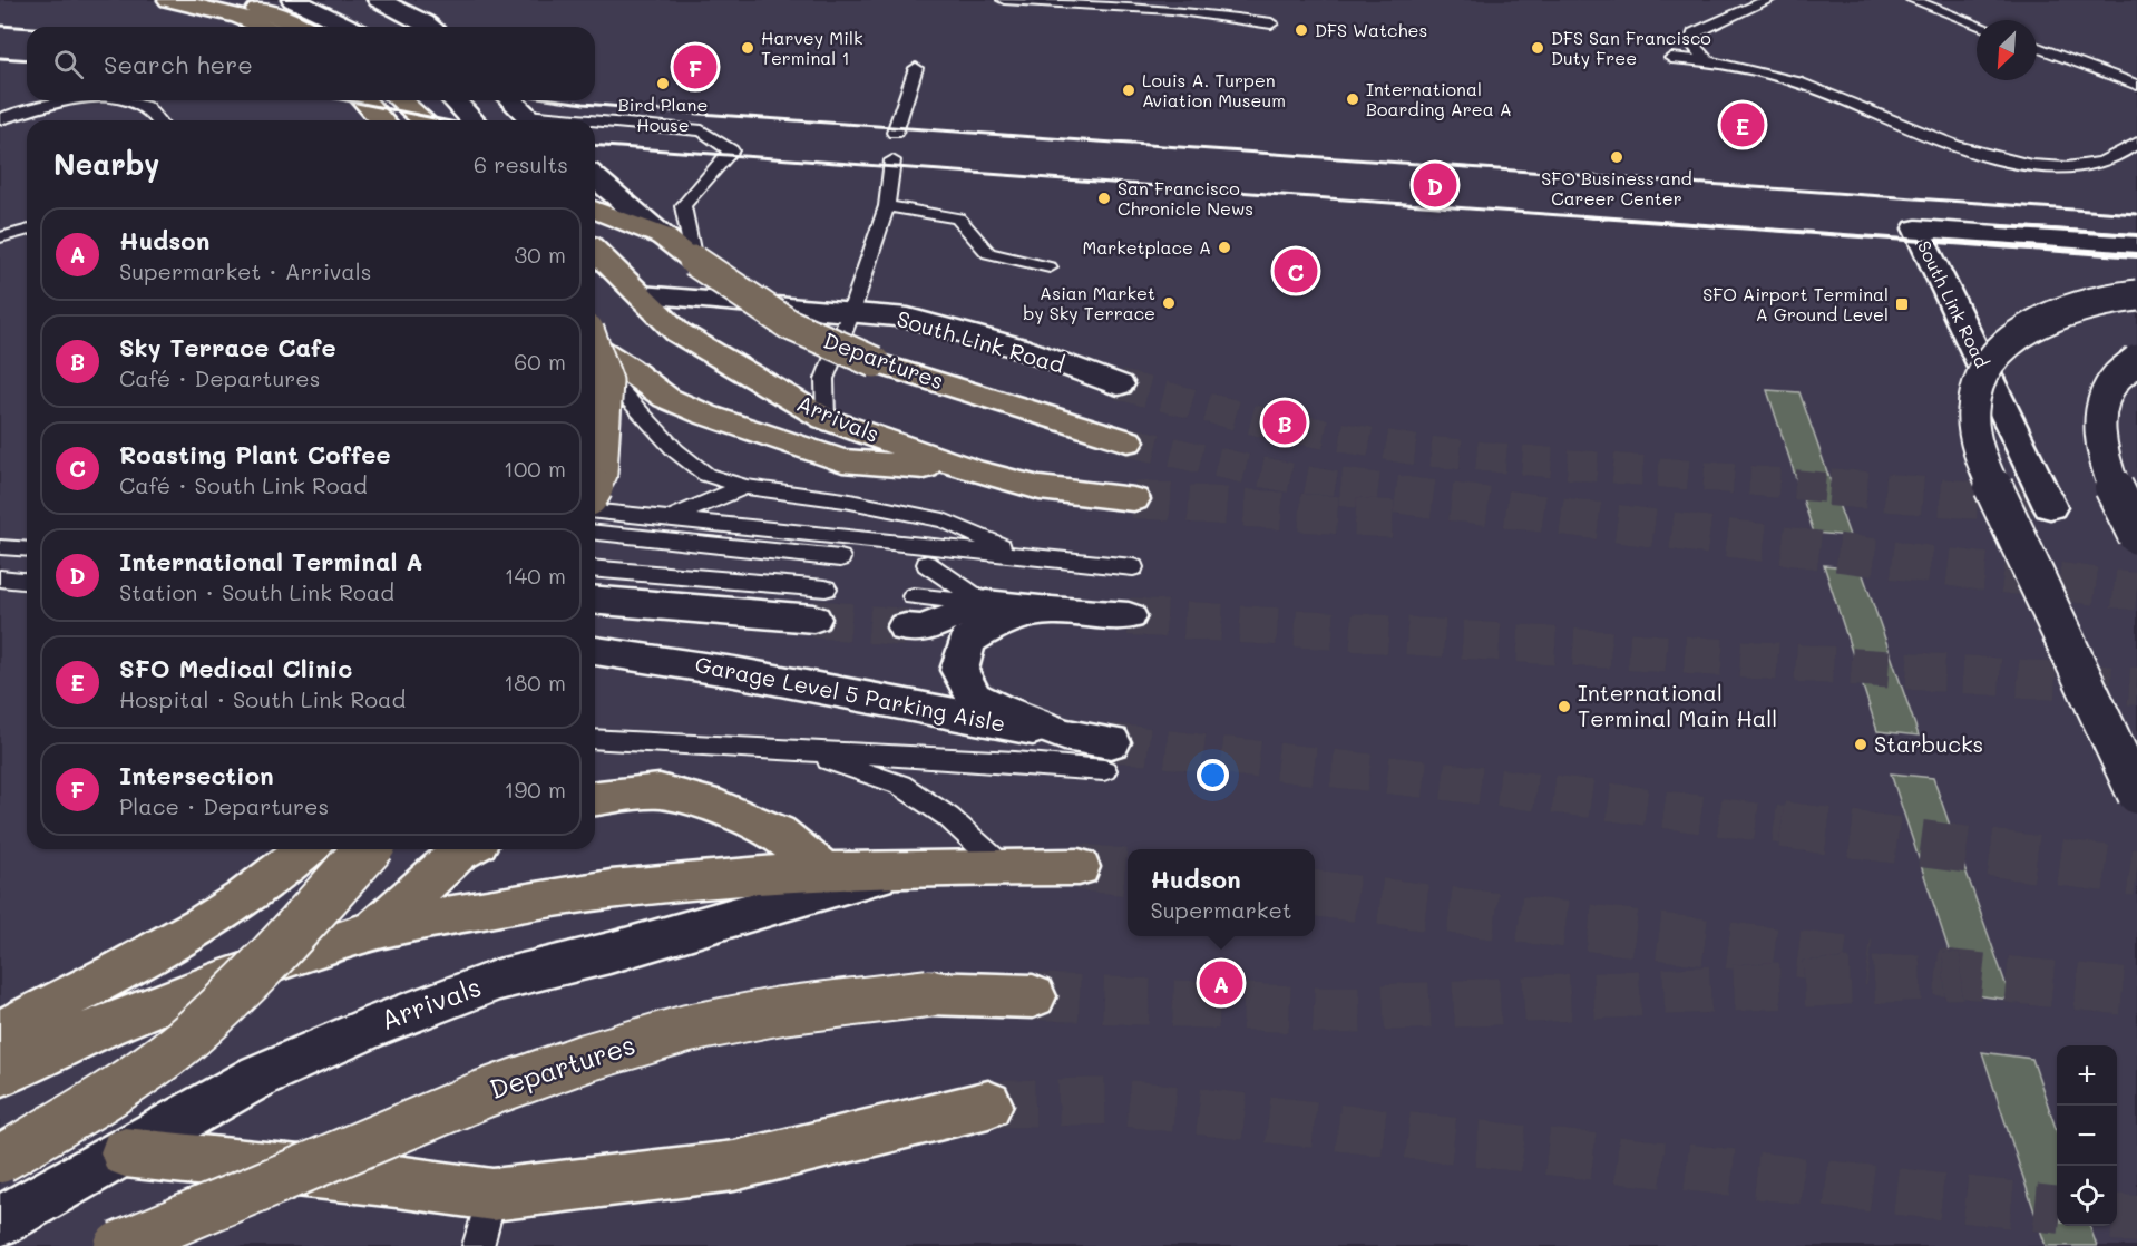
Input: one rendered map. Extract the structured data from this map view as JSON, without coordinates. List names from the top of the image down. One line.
{"streets":{"main road":["South Link Road","Departures","Arrivals","Garage Level 5 Parking Aisle"]},"crossings":[["South Link Road","Arrivals"]],"places":{"other":["DFS Watches","Harvey Milk Terminal 1","DFS San Francisco Duty Free","Bird Plane House","Louis A. Turpen Aviation Museum","International Boarding Area A","SFO Business and Career Center","San Francisco Chronicle News","Marketplace A","Asian Market by Sky Terrace","International Terminal Main Hall","Starbucks"],"transit":["SFO Airport Terminal A Ground Level"]},"north":"bottom left","page":{"search":"Search here","pins":["F","E","D","C","B","A"],"heading":["Nearby","6 results"],"list":[{"mark":"A","name":"Hudson","note":"Supermarket · Arrivals","value":"30 m"},{"mark":"B","name":"Sky Terrace Cafe","note":"Café · Departures","value":"60 m"},{"mark":"C","name":"Roasting Plant Coffee","note":"Café · South Link Road","value":"100 m"},{"mark":"D","name":"International Terminal A","note":"Station · South Link Road","value":"140 m"},{"mark":"E","name":"SFO Medical Clinic","note":"Hospital · South Link Road","value":"180 m"},{"mark":"F","name":"Intersection","note":"Place · Departures","value":"190 m"}],"popup":["Hudson","Supermarket"],"map_buttons":["+","−"]}}
